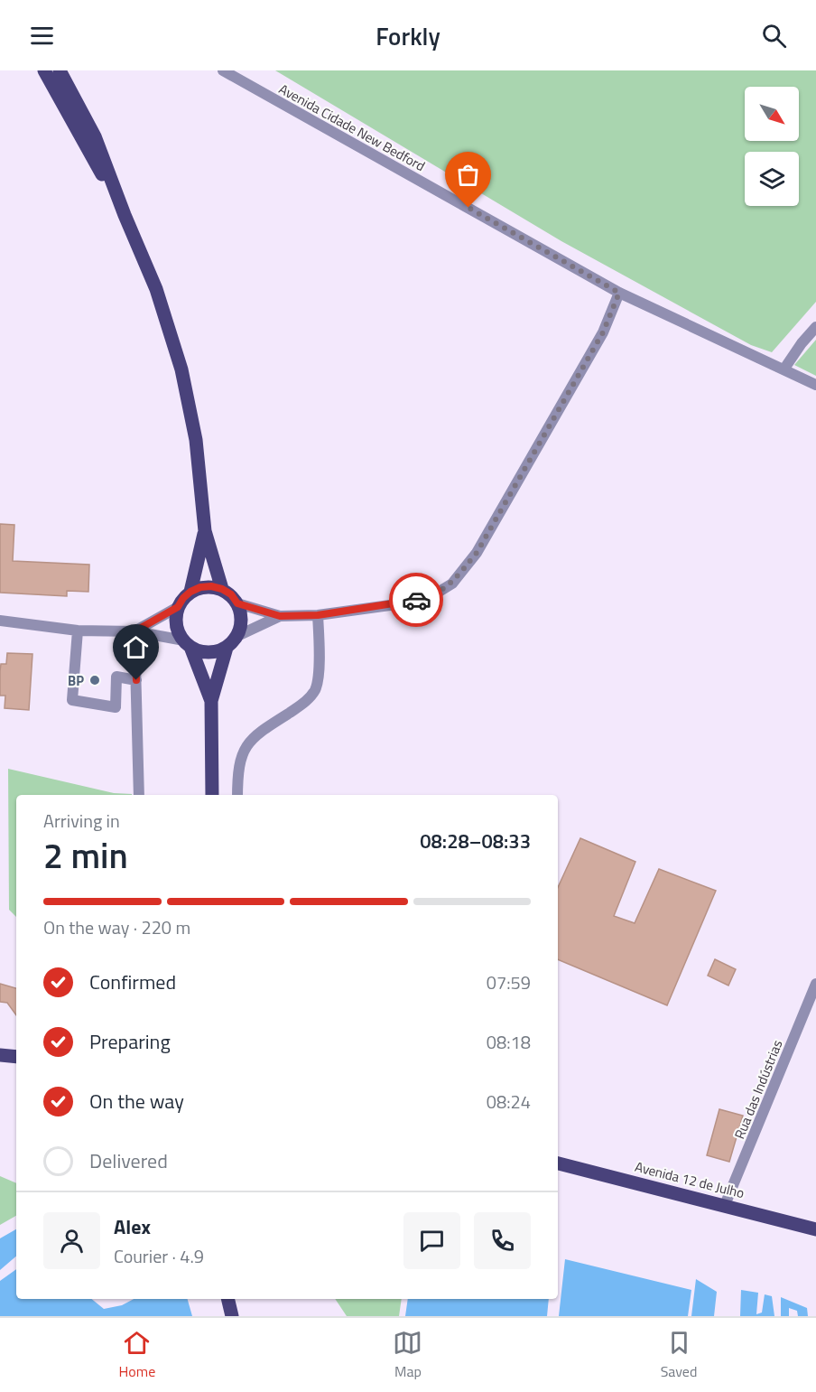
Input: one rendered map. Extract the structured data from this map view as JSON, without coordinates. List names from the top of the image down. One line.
{"streets":{"main road":["Avenida 12 de Julho"],"street":["Avenida Cidade New Bedford","Rua das Indústrias"]},"crossings":[["Rua das Indústrias","Avenida 12 de Julho"]],"places":["BP"],"north":"bottom right","page":{"header":"Forkly","heading":["2 min","Arriving in","08:28–08:33"],"panel":["Alex","Courier · 4.9"],"bar":"On the way · 220 m","list":[["Confirmed","07:59"],["Preparing","08:18"],["On the way","08:24"],"Delivered"],"tabs":["Home","Map","Saved"]}}
